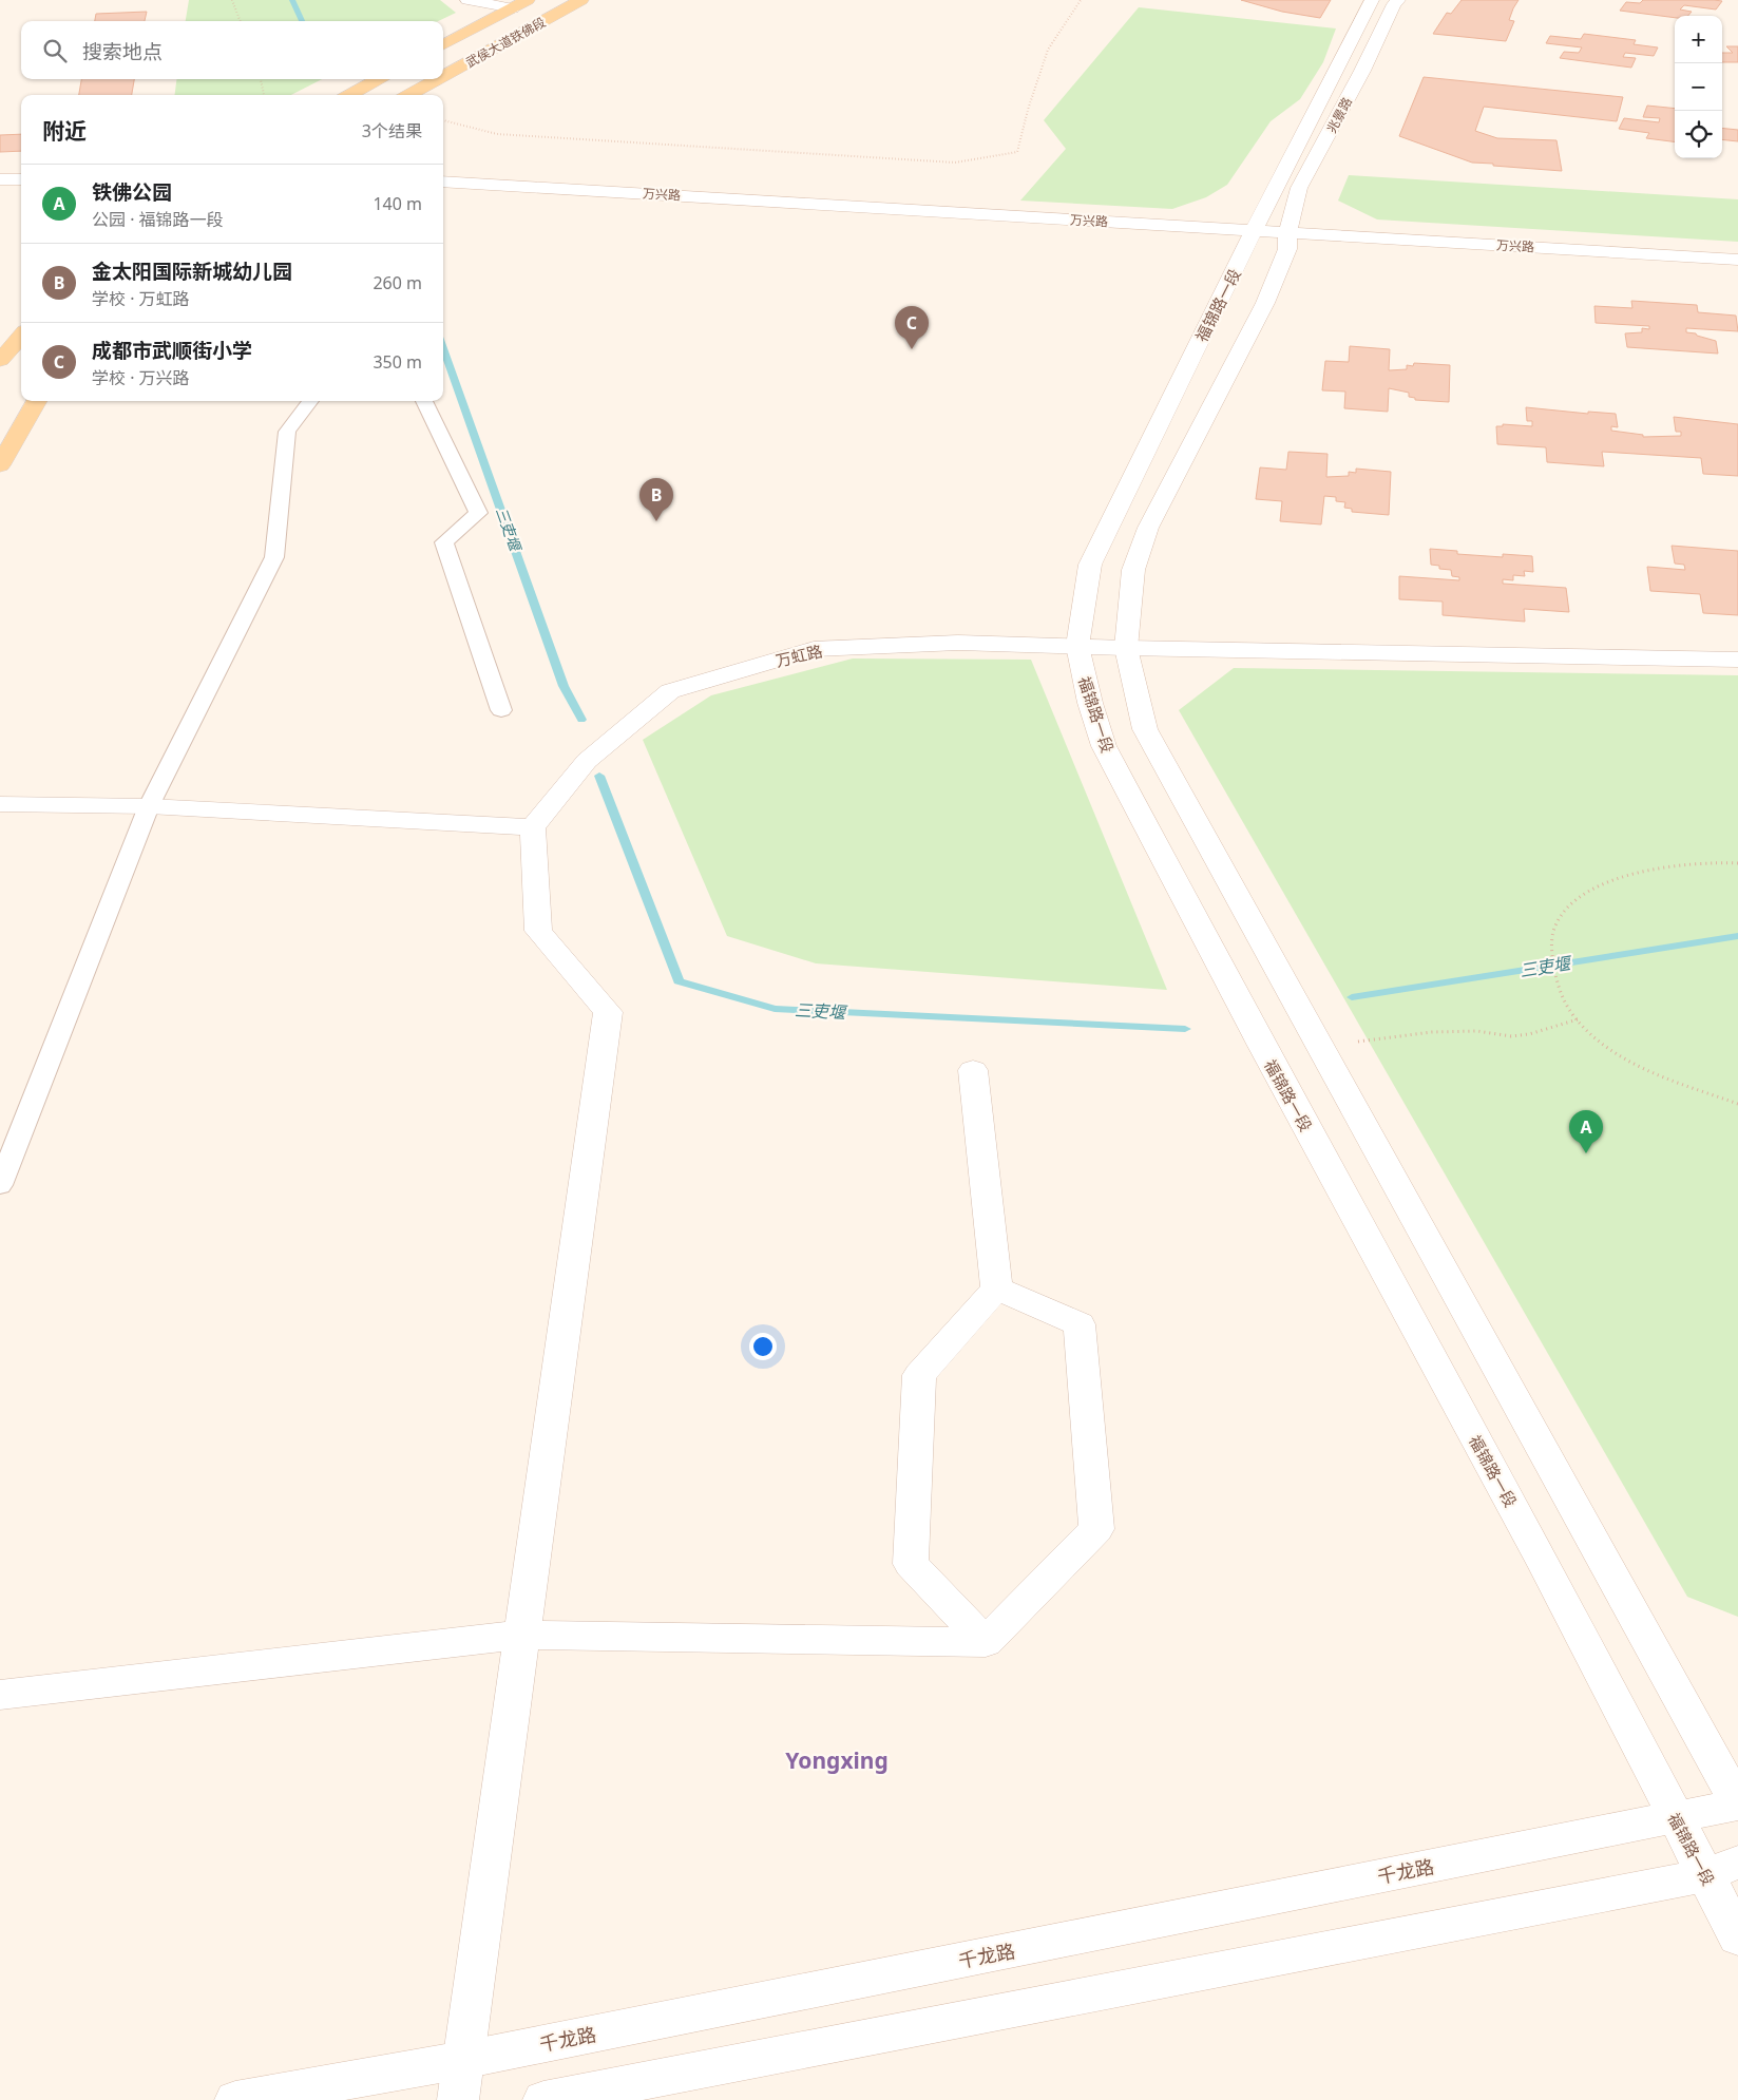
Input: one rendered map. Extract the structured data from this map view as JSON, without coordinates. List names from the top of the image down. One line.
{"streets":{"main road":["武侯大道铁佛段"],"street":["兆景路","万兴路","福锦路一段","万虹路","千龙路"]},"crossings":[["兆景路","万兴路"],["兆景路","福锦路一段"],["万兴路","福锦路一段"],["福锦路一段","万虹路"],["福锦路一段","千龙路"]],"districts":["Yongxing"],"water":["三吏堰"],"page":{"map_buttons":["+","−"],"search":"搜索地点","heading":["附近","3个结果"],"list":[{"mark":"A","name":"铁佛公园","note":"公园 · 福锦路一段","value":"140 m"},{"mark":"B","name":"金太阳国际新城幼儿园","note":"学校 · 万虹路","value":"260 m"},{"mark":"C","name":"成都市武顺街小学","note":"学校 · 万兴路","value":"350 m"}],"pins":["C","B","A"]}}
